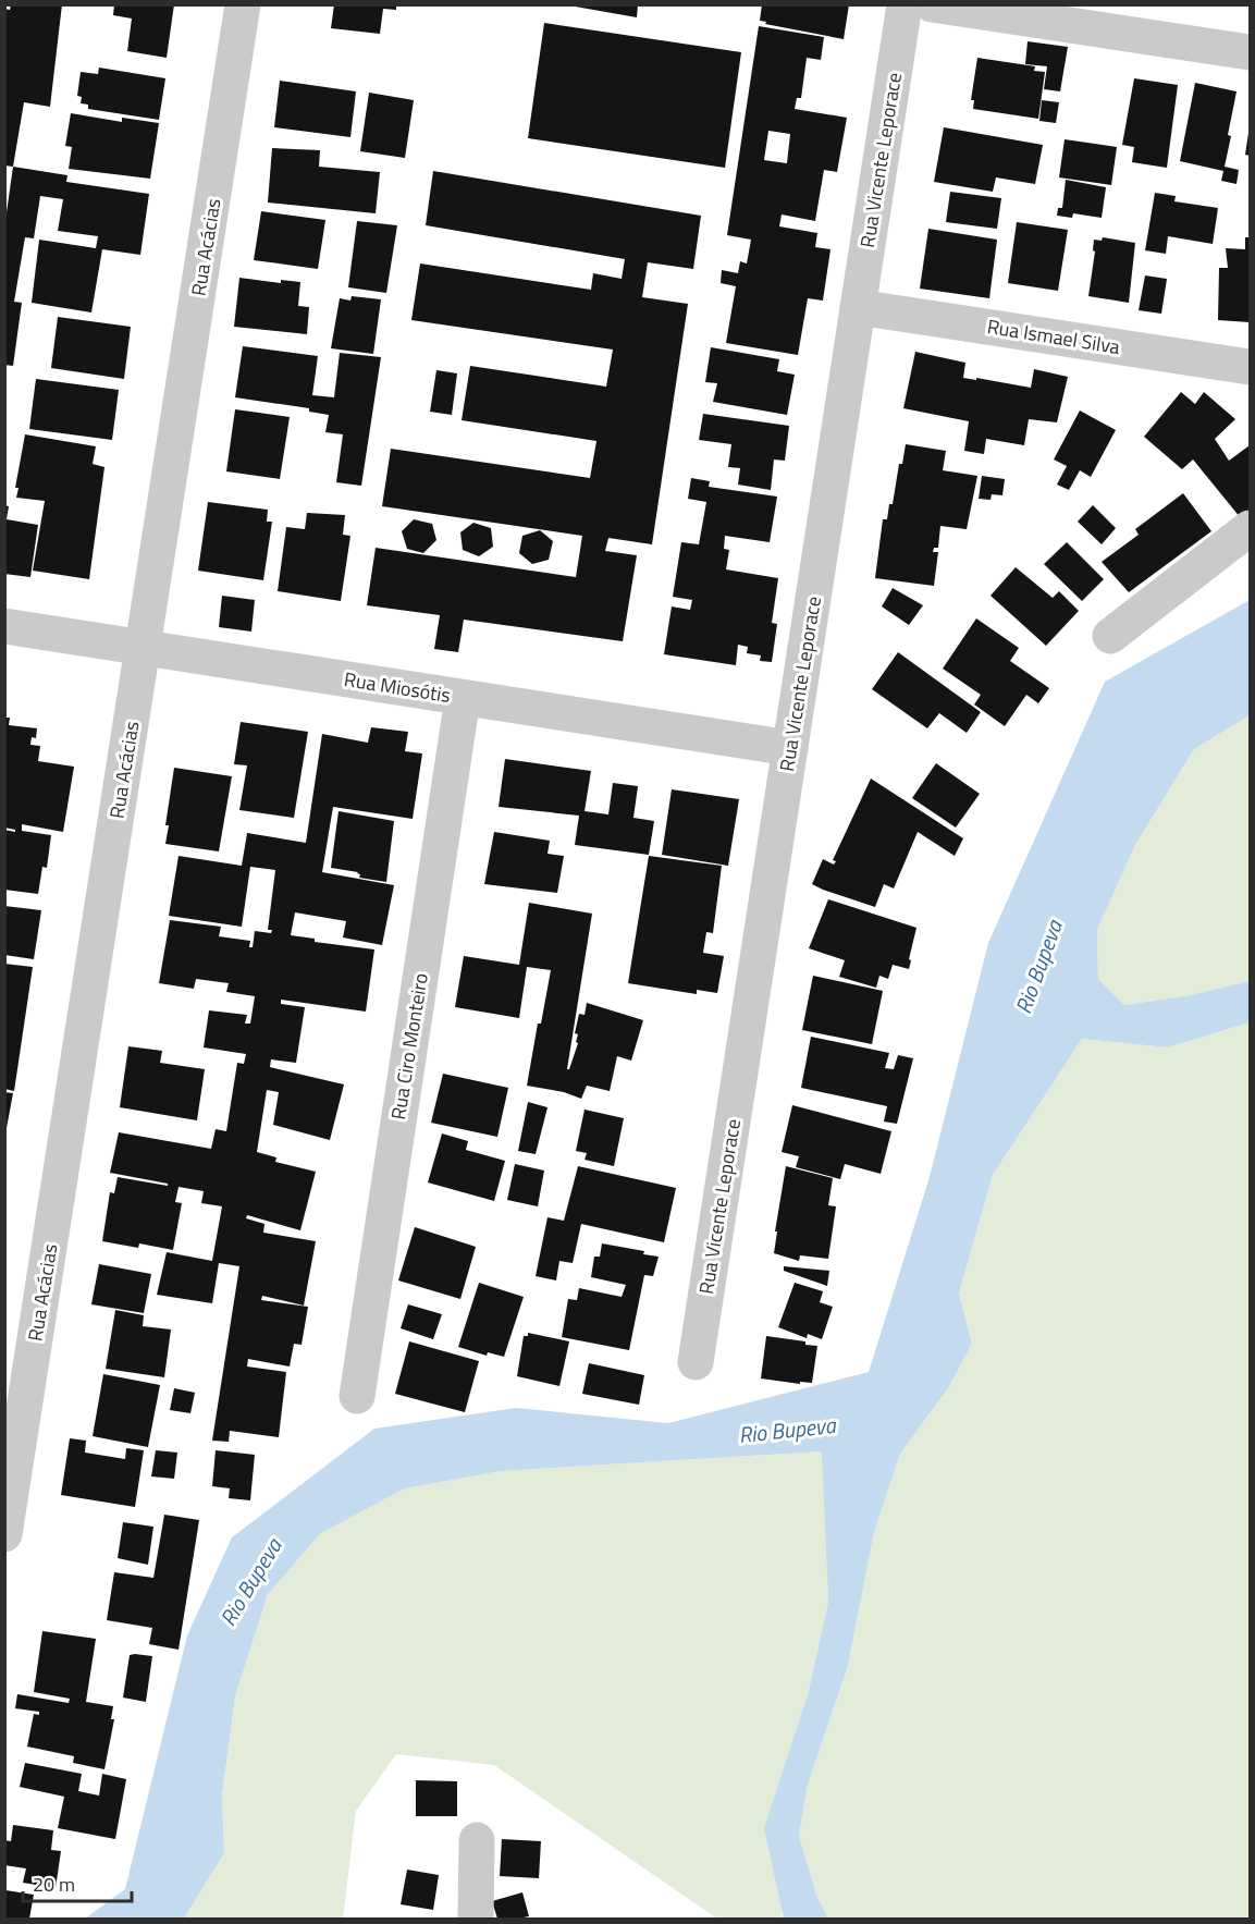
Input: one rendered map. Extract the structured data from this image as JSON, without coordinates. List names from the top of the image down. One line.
{"streets":{"street":["Rua Vicente Leporace","Rua Acácias","Rua Ismael Silva","Rua Miosótis","Rua Ciro Monteiro"]},"crossings":[["Rua Vicente Leporace","Rua Ismael Silva"],["Rua Vicente Leporace","Rua Miosótis"],["Rua Acácias","Rua Miosótis"],["Rua Miosótis","Rua Ciro Monteiro"]],"water":["Rio Bupeva"],"scale_bar":"20 m"}
